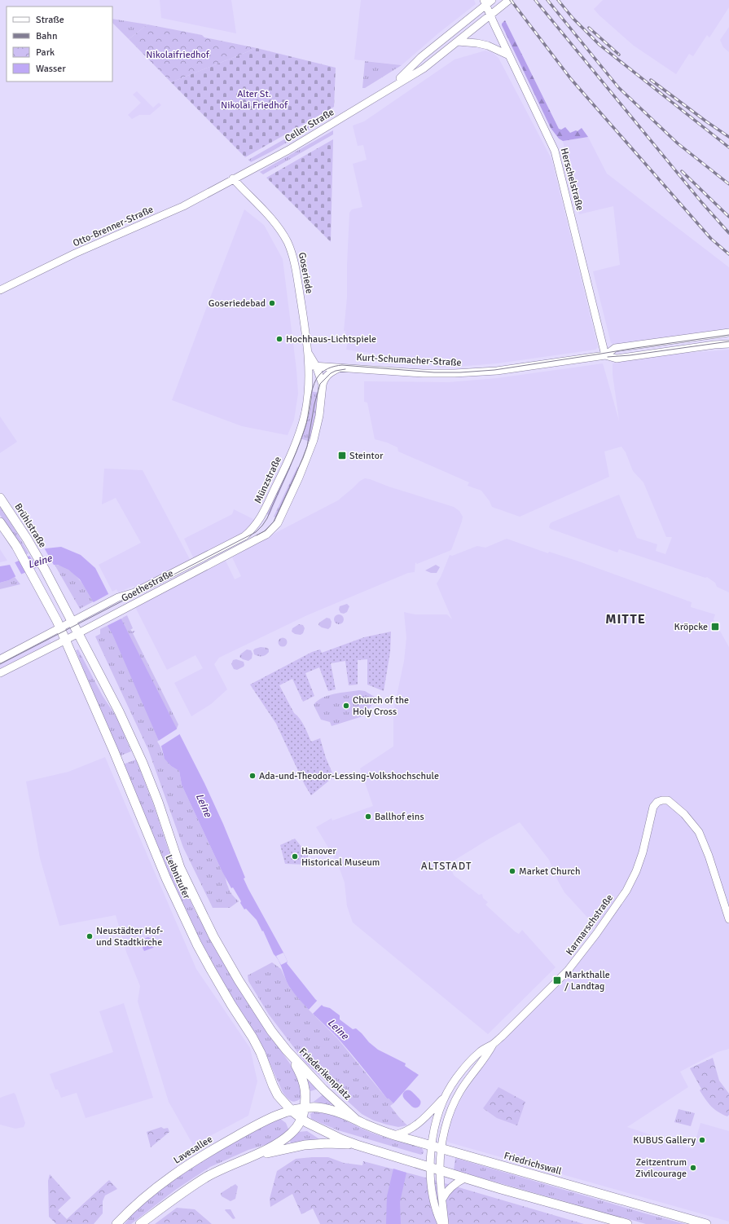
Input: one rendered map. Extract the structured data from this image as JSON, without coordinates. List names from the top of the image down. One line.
{"streets":{"main road":["Brühlstraße","Leibnizufer","Friederikenplatz","Lavesallee","Friedrichswall"],"street":["Celler Straße","Herschelstraße","Otto-Brenner-Straße","Goseriede","Kurt-Schumacher-Straße","Münzstraße","Goethestraße","Karmarschstraße"]},"crossings":[["Celler Straße","Herschelstraße"],["Celler Straße","Otto-Brenner-Straße"],["Celler Straße","Goseriede"],["Herschelstraße","Kurt-Schumacher-Straße"],["Otto-Brenner-Straße","Goseriede"],["Goseriede","Kurt-Schumacher-Straße"],["Goseriede","Münzstraße"],["Goseriede","Goethestraße"],["Münzstraße","Goethestraße"],["Brühlstraße","Goethestraße"],["Brühlstraße","Leibnizufer"],["Goethestraße","Leibnizufer"],["Leibnizufer","Friederikenplatz"],["Leibnizufer","Lavesallee"],["Karmarschstraße","Friedrichswall"],["Friederikenplatz","Lavesallee"],["Friederikenplatz","Friedrichswall"]],"districts":["MITTE","ALTSTADT"],"water":["Leine"],"parks":["Nikolaifriedhof","Alter St. Nikolai Friedhof"],"places":{"other":["Goseriedebad","Hochhaus-Lichtspiele","Church of the Holy Cross","Ada-und-Theodor-Lessing-Volkshochschule","Ballhof eins","Hanover Historical Museum","Market Church","Neustädter Hof- und Stadtkirche","KUBUS Gallery","Zeitzentrum Zivilcourage"],"transit":["Steintor","Kröpcke","Markthalle / Landtag"]},"legend":["Straße","Bahn","Park","Wasser"]}
